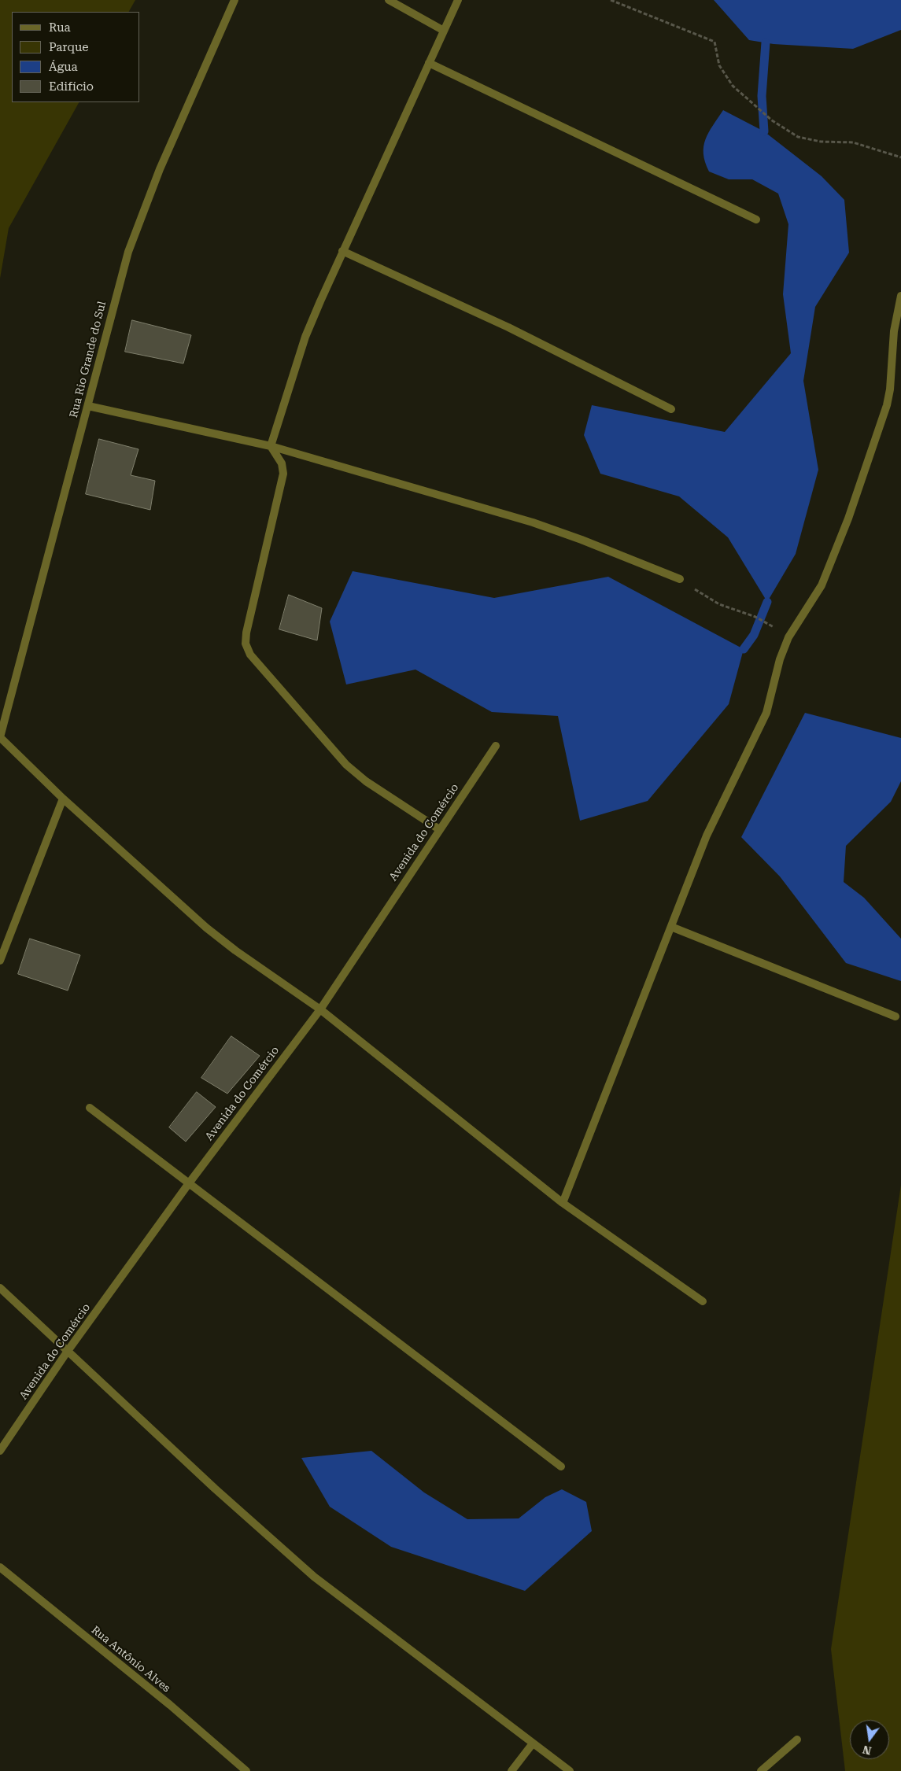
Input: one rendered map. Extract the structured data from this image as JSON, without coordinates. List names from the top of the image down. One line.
{"streets":{"street":["Rua Rio Grande do Sul","Avenida do Comércio","Rua Antônio Alves"]},"legend":["Rua","Parque","Água","Edifício"],"north":"bottom"}
